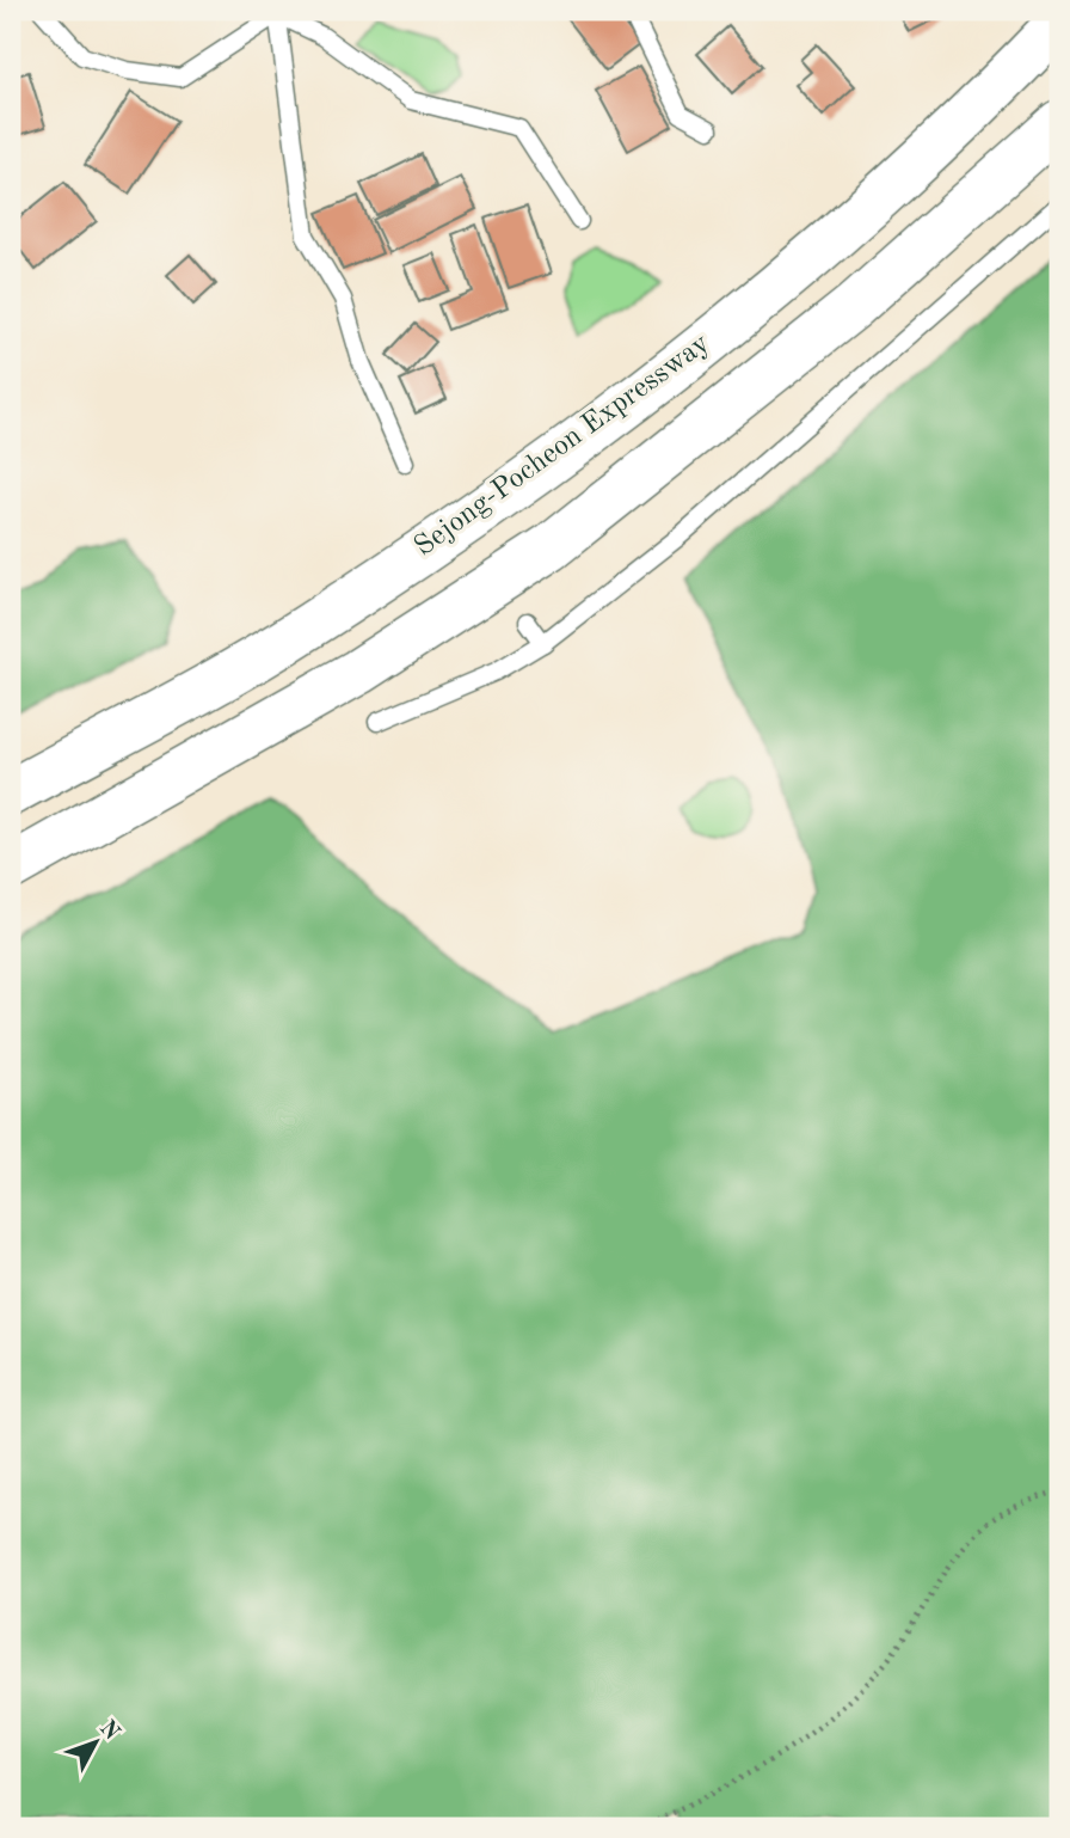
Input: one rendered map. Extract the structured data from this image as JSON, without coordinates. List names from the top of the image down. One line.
{"streets":{"highway":["Sejong-Pocheon Expressway"]},"north":"top right"}
